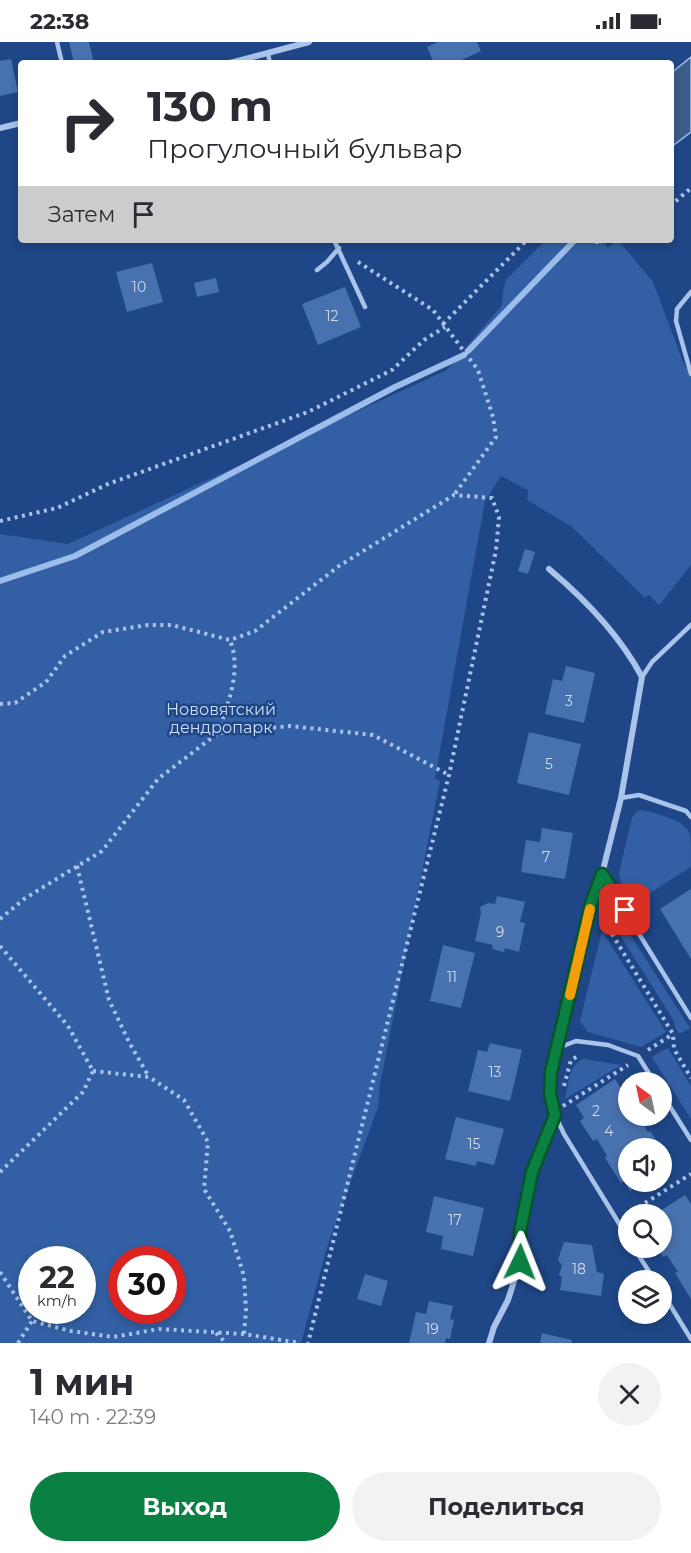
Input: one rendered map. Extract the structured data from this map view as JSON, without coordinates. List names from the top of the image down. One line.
{"parks":["Нововятский дендропарк"],"house_numbers":["10","12","3","5","7","9","11","13","2","4","15","17","18","19"],"north":"top left","page":{"status":"22:38","turn":["130 m","Прогулочный бульвар"],"then":"Затем","speed":"22 km/h","limit":"30","heading":["1 мин","140 m · 22:39"],"buttons":["Выход","Поделиться"]}}
